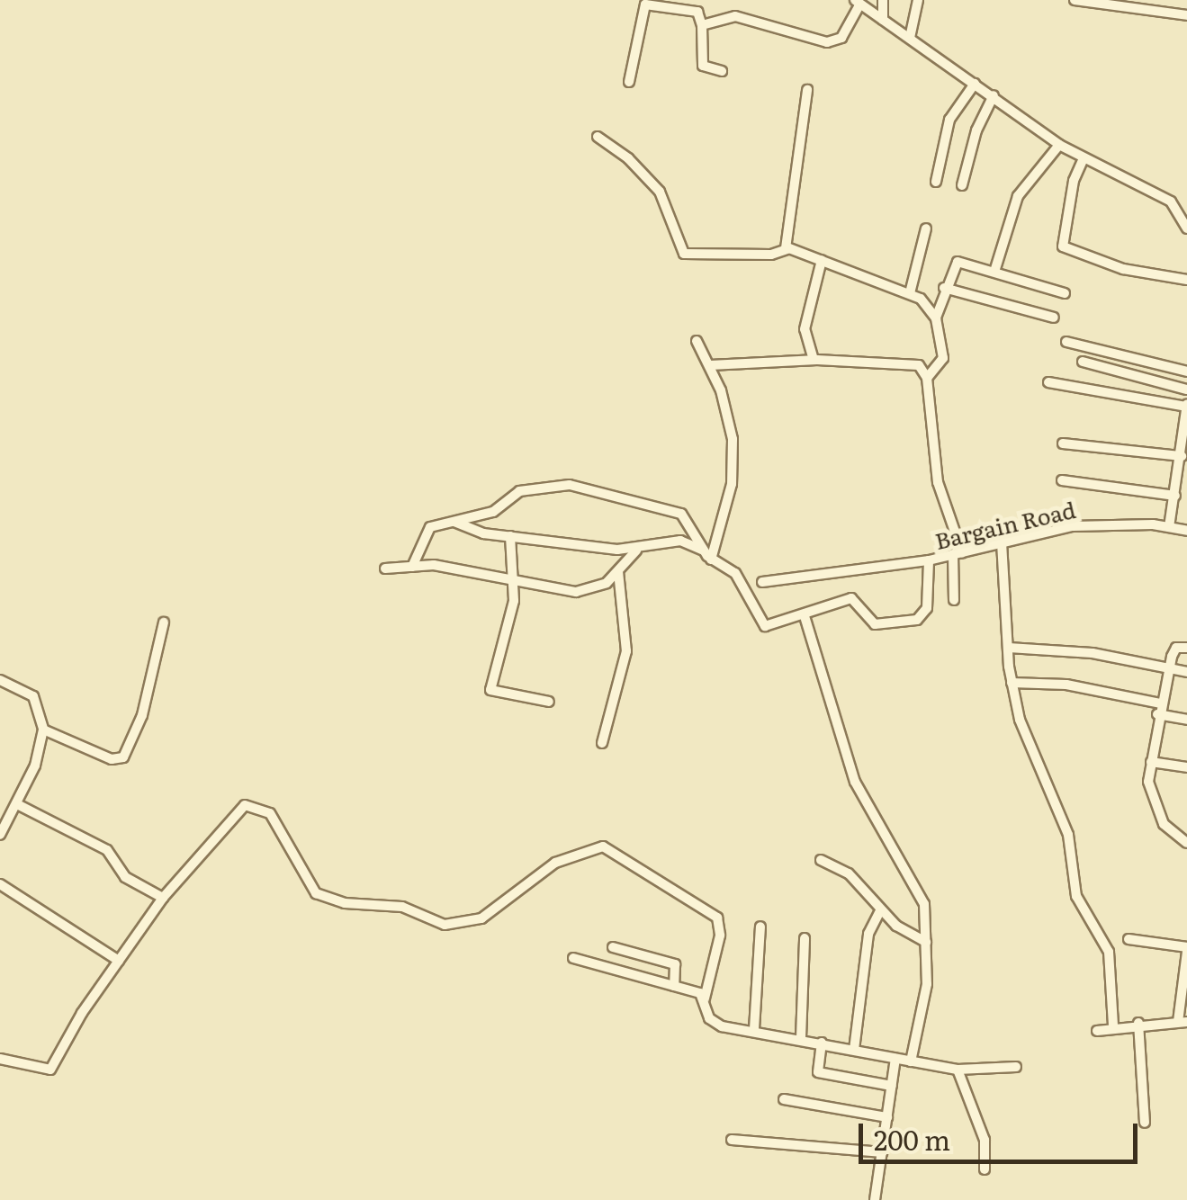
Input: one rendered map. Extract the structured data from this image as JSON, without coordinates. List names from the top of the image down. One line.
{"streets":{"street":["Bargain Road"]},"scale_bar":"200 m"}
